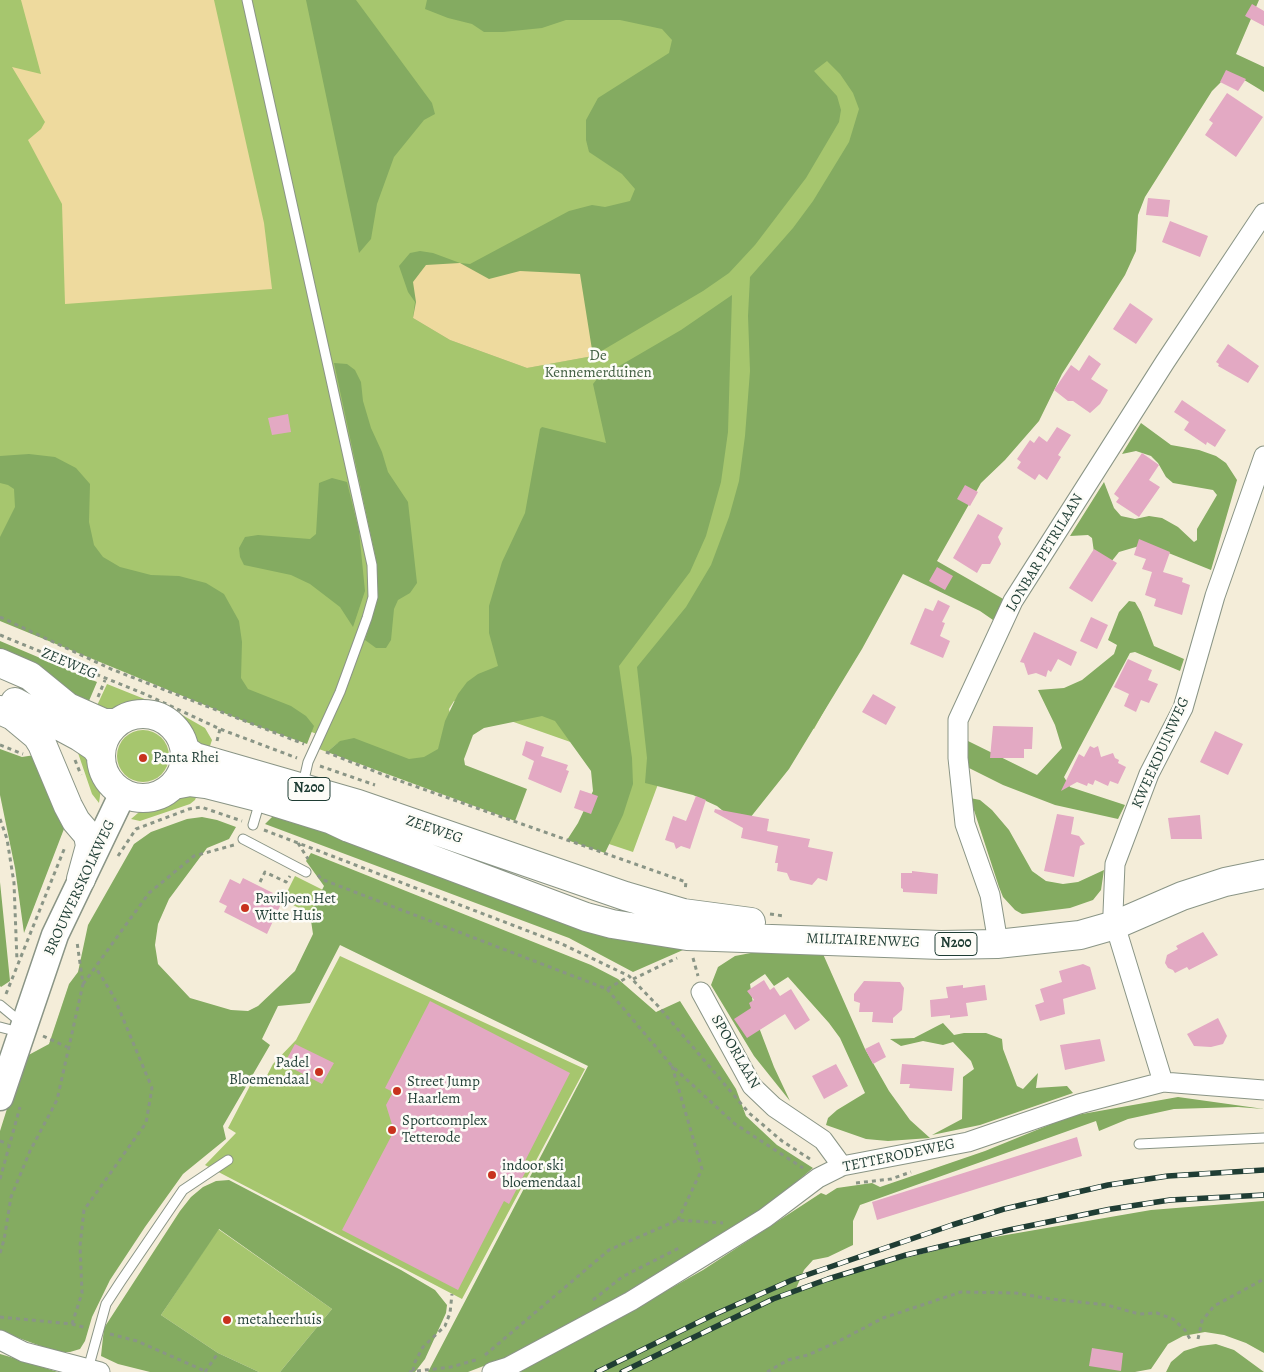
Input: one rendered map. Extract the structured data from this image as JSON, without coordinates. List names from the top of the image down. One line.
{"streets":{"main road":["ZEEWEG","N200","BROUWERSKOLKWEG","MILITAIRENWEG"],"street":["LONBAR PETRILAAN","KWEEKDUINWEG","SPOORLAAN","TETTERODEWEG"]},"crossings":[["LONBAR PETRILAAN","MILITAIRENWEG"],["ZEEWEG","N200"],["ZEEWEG","BROUWERSKOLKWEG"],["ZEEWEG","MILITAIRENWEG"],["KWEEKDUINWEG","MILITAIRENWEG"],["KWEEKDUINWEG","TETTERODEWEG"],["N200","BROUWERSKOLKWEG"],["SPOORLAAN","TETTERODEWEG"]],"parks":["De Kennemerduinen"],"places":["Panta Rhei","Paviljoen Het Witte Huis","Padel Bloemendaal","Street Jump Haarlem","Sportcomplex Tetterode","indoor ski bloemendaal","metaheerhuis"]}
